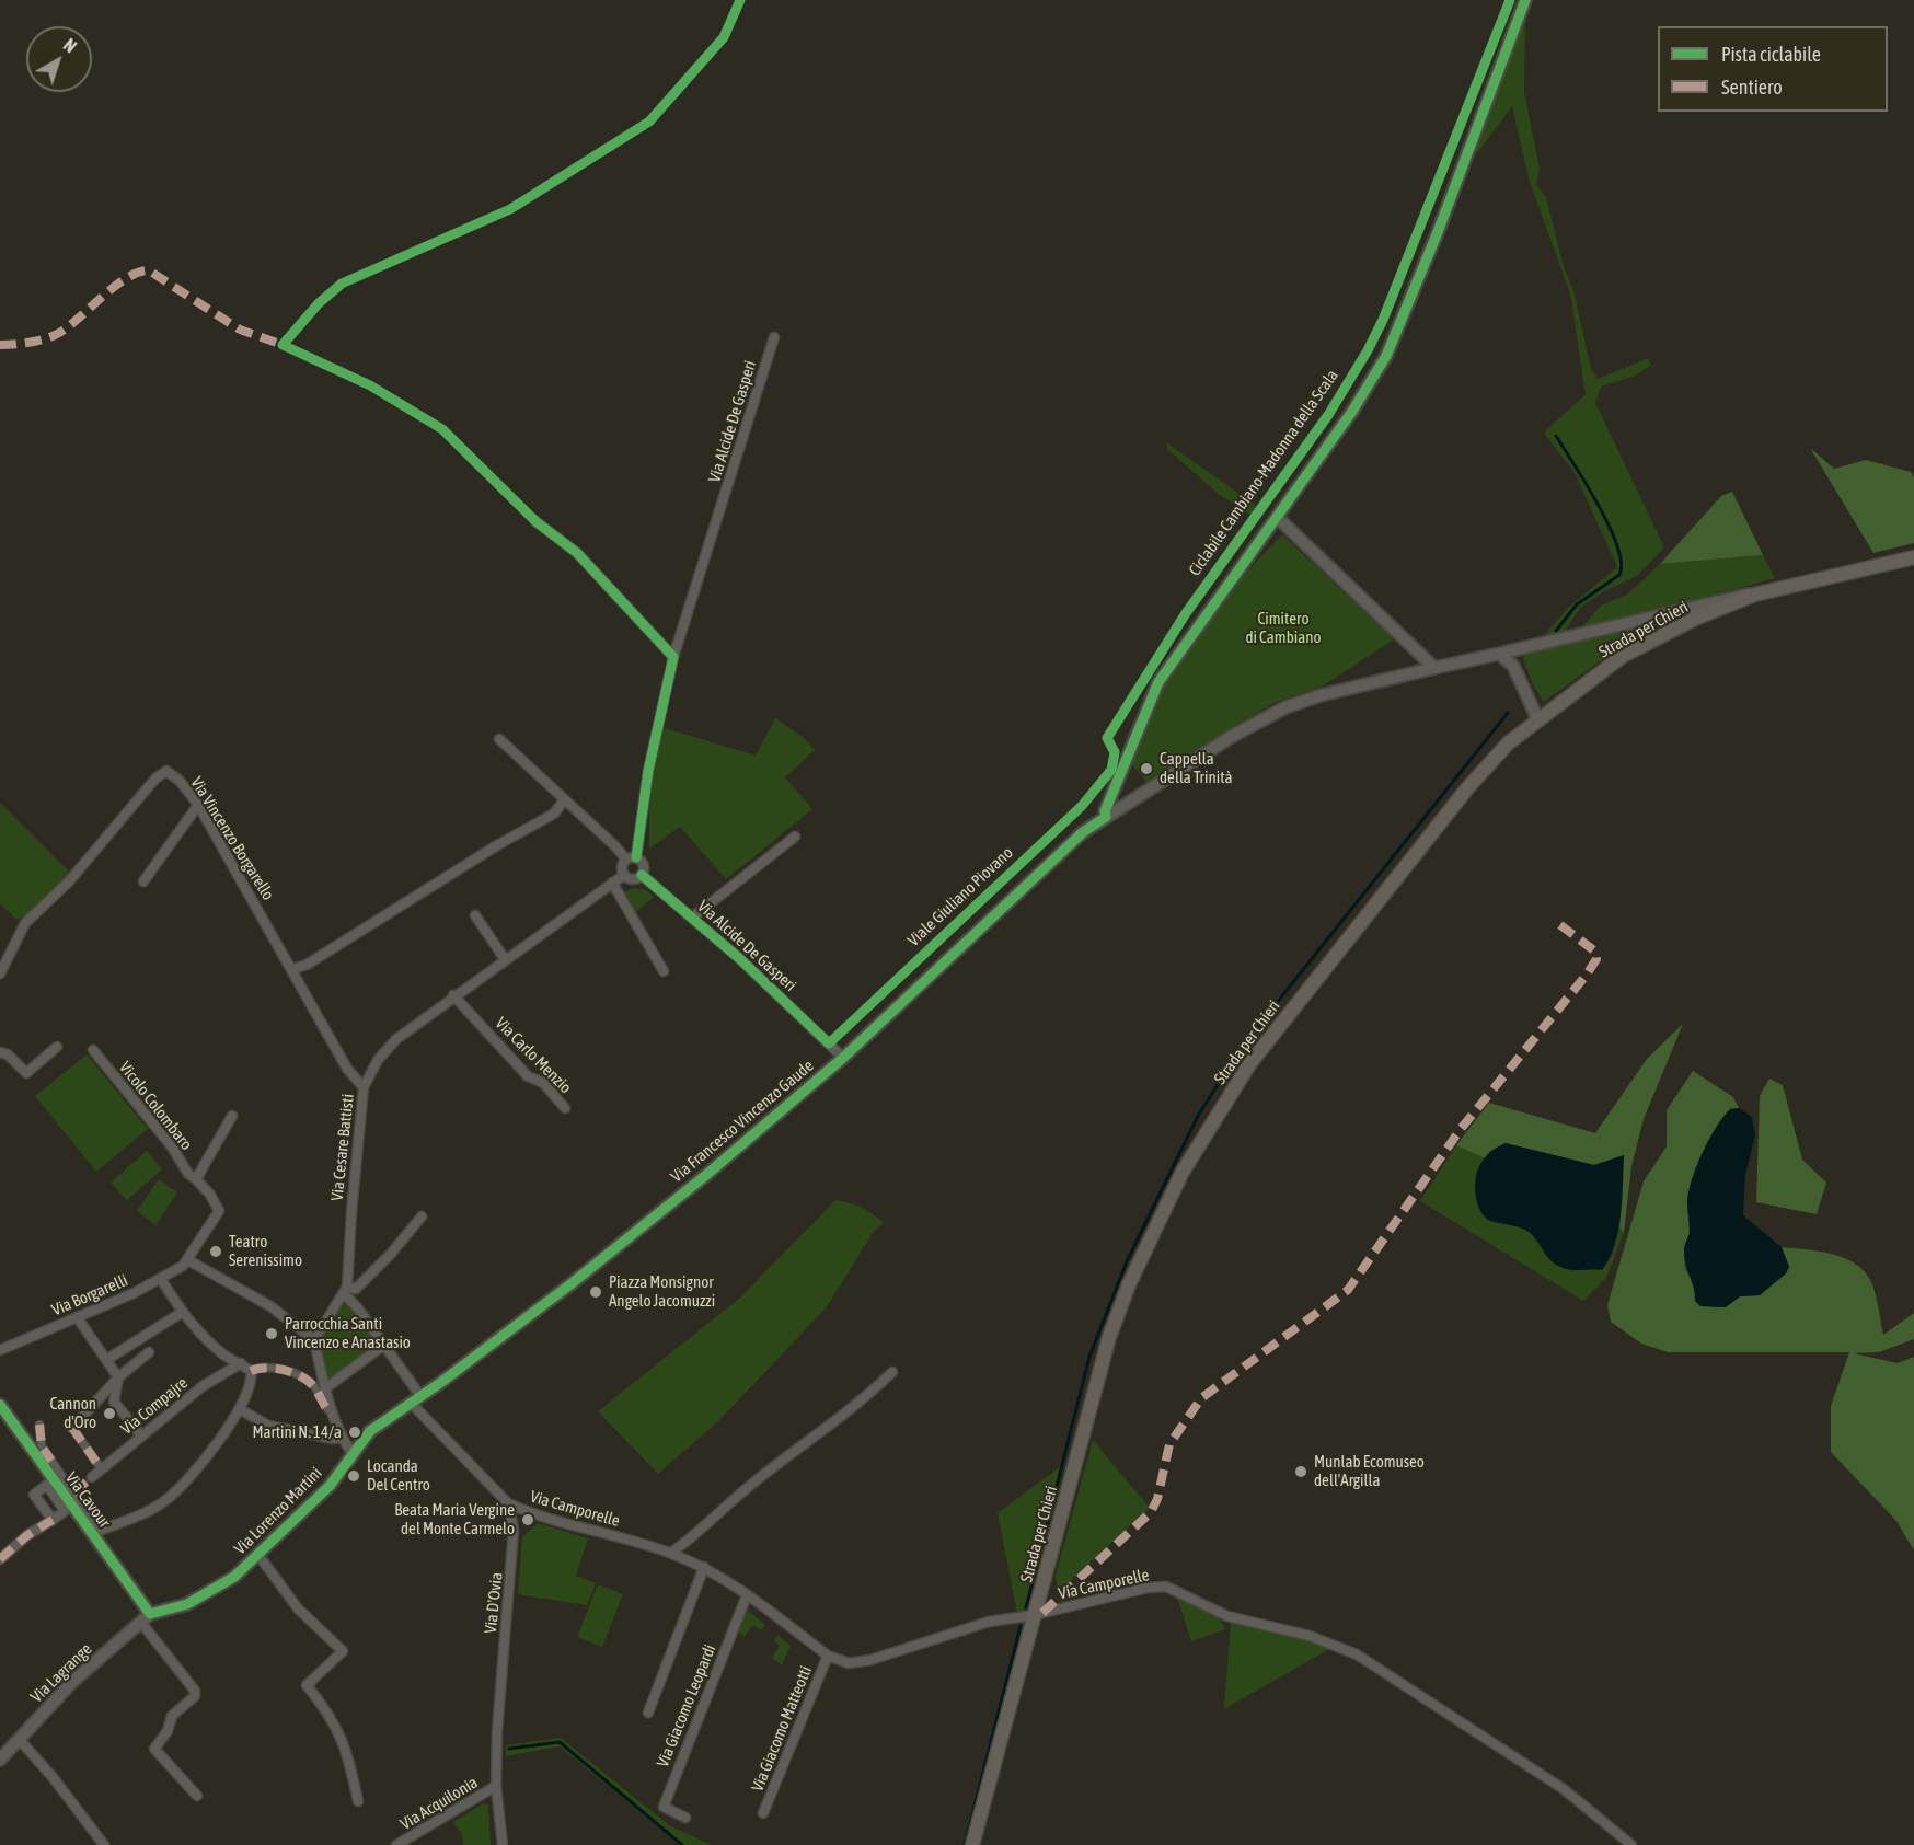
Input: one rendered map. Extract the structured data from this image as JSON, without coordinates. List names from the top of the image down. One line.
{"streets":{"main road":["Strada per Chieri"],"street":["Via Alcide De Gasperi","Via Vincenzo Borgarello","Via Carlo Menzio","Vicolo Colombaro","Via Francesco Vincenzo Gaude","Via Cesare Battisti","Via Borgarelli","Via Compajre","Via Cavour","Via Camporelle","Via Lorenzo Martini","Via D'Ovia","Via Lagrange","Via Giacomo Leopardi","Via Giacomo Matteotti","Via Acquilonia"],"cycle path":["Ciclabile Cambiano-Madonna della Scala"]},"crossings":[["Via Alcide De Gasperi","Via Francesco Vincenzo Gaude"],["Via Alcide De Gasperi","Via Cesare Battisti"],["Strada per Chieri","Via Francesco Vincenzo Gaude"],["Strada per Chieri","Via Camporelle"],["Via Vincenzo Borgarello","Via Cesare Battisti"],["Via Carlo Menzio","Via Cesare Battisti"],["Vicolo Colombaro","Via Borgarelli"],["Via Francesco Vincenzo Gaude","Via Lorenzo Martini"],["Via Cavour","Via Lorenzo Martini"],["Via Cavour","Via Lagrange"],["Via Camporelle","Via D'Ovia"],["Via Camporelle","Via Giacomo Leopardi"],["Via Camporelle","Via Giacomo Matteotti"],["Via Lorenzo Martini","Via Lagrange"],["Via D'Ovia","Via Acquilonia"]],"parks":["Cimitero di Cambiano"],"places":["Cappella della Trinità","Teatro Serenissimo","Piazza Monsignor Angelo Jacomuzzi","Parrocchia Santi Vincenzo e Anastasio","Cannon d'Oro","Martini N. 14/a","Munlab Ecomuseo dell'Argilla","Locanda Del Centro","Beata Maria Vergine del Monte Carmelo"],"legend":["Pista ciclabile","Sentiero"],"north":"top right"}
